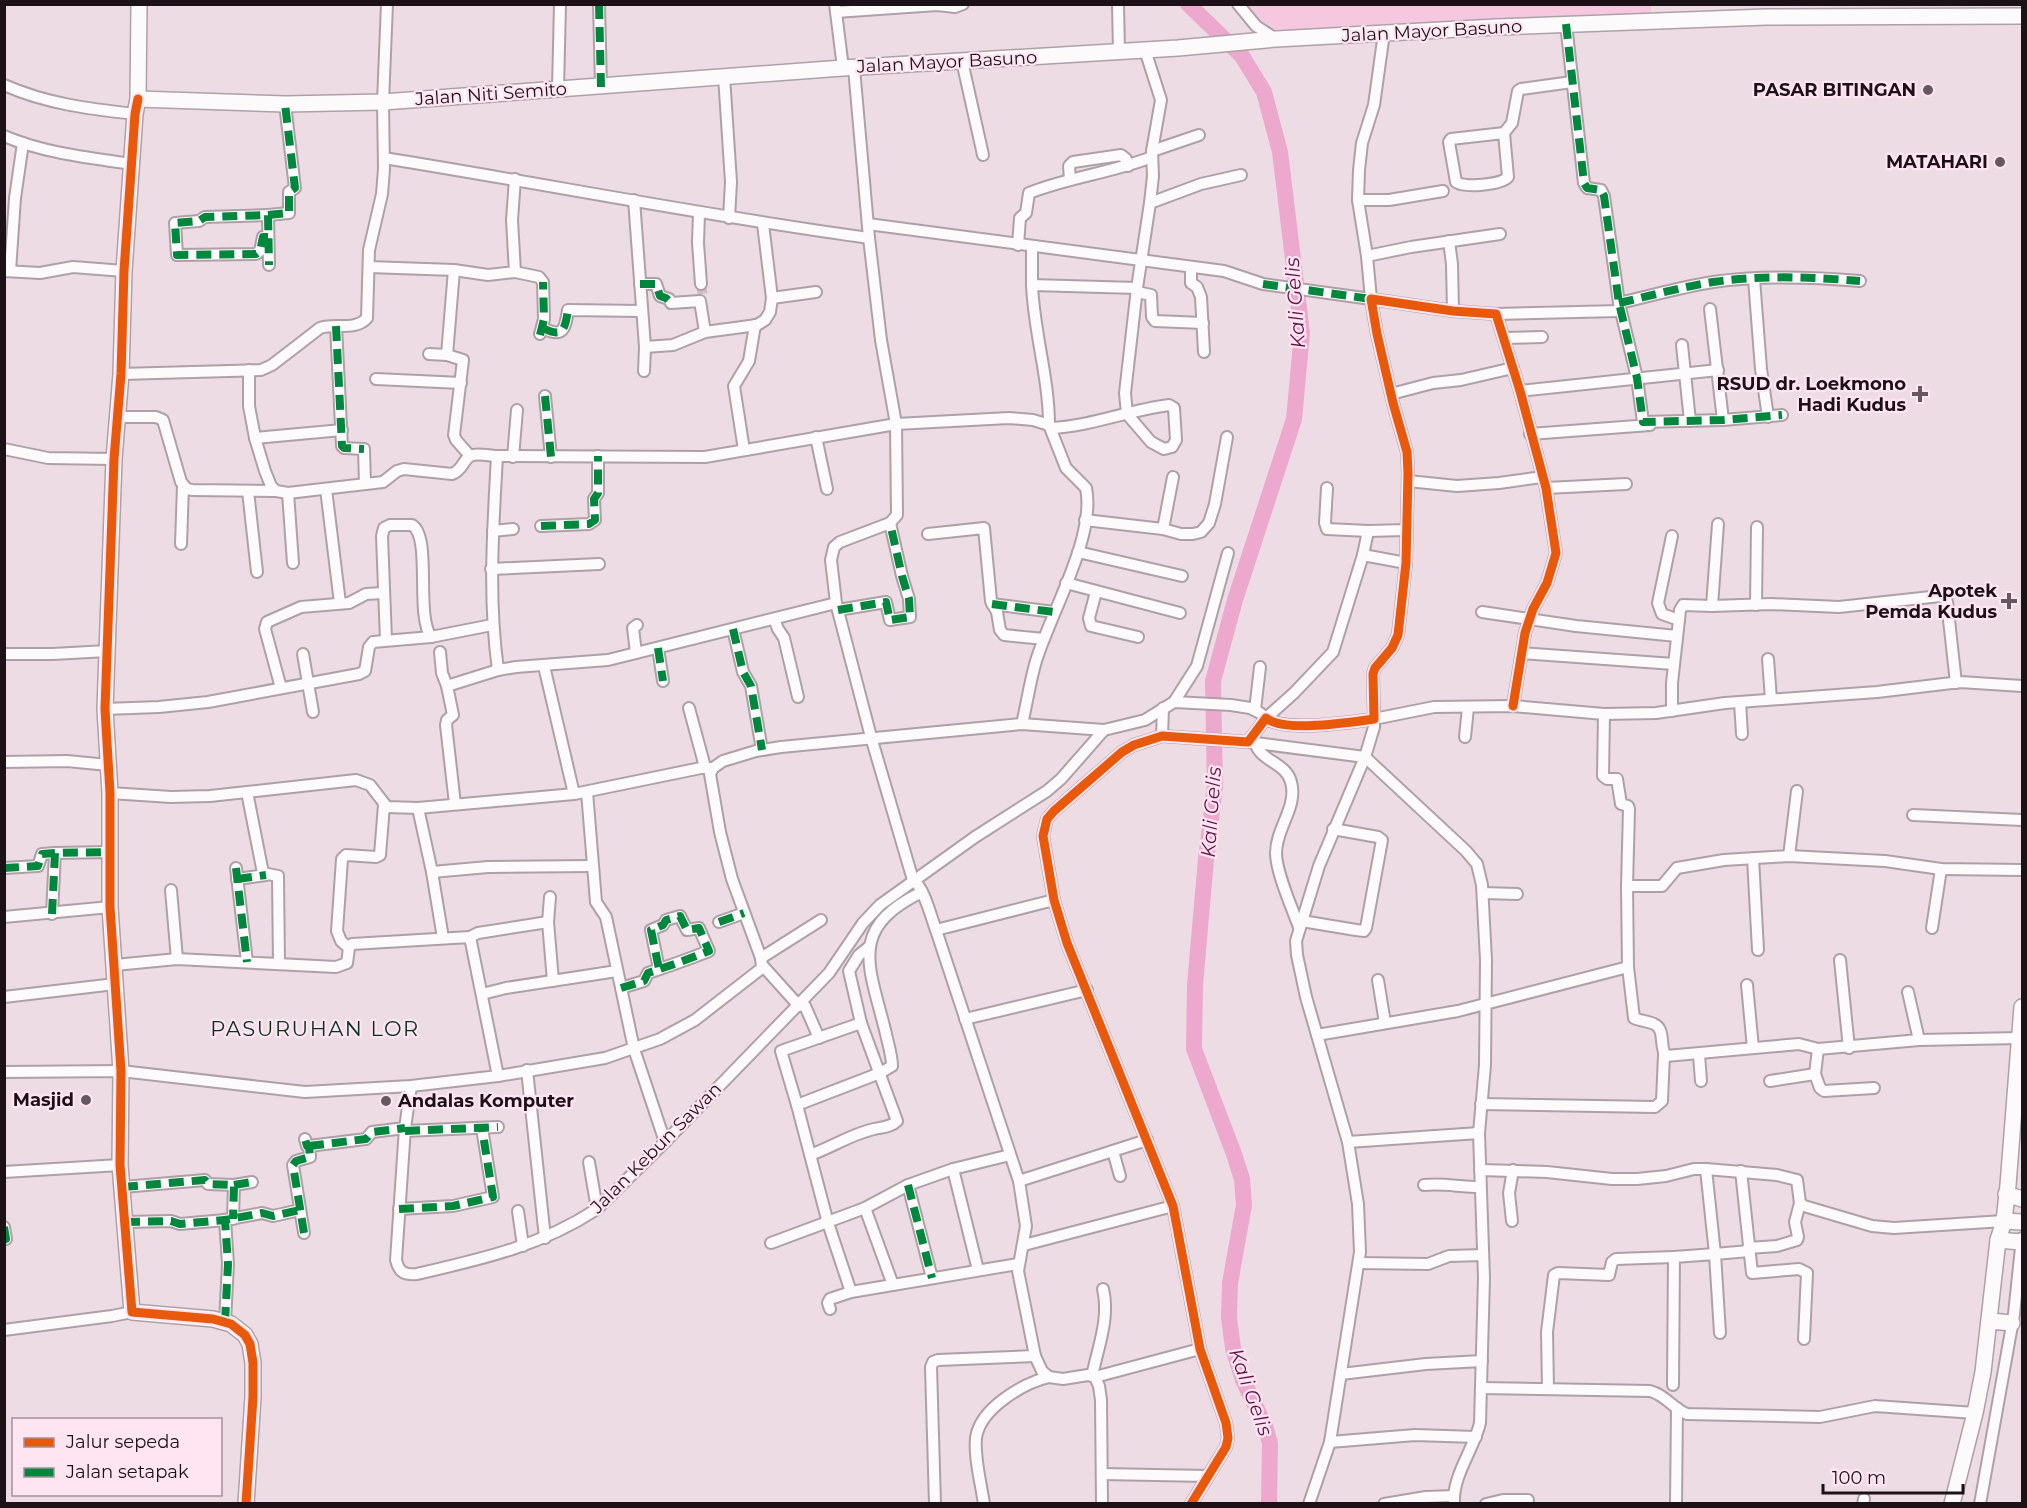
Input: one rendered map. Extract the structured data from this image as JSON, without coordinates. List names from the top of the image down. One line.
{"streets":{"main road":["Jalan Mayor Basuno","Jalan Niti Semito"],"street":["Jalan Kebun Sawan"]},"crossings":[["Jalan Mayor Basuno","Jalan Niti Semito"]],"districts":["PASURUHAN LOR"],"water":["Kali Gelis"],"places":{"other":["PASAR BITINGAN","MATAHARI","Masjid","Andalas Komputer"],"health":["RSUD dr. Loekmono Hadi Kudus","Apotek Pemda Kudus"]},"legend":["Jalur sepeda","Jalan setapak"],"scale_bar":"100 m"}
